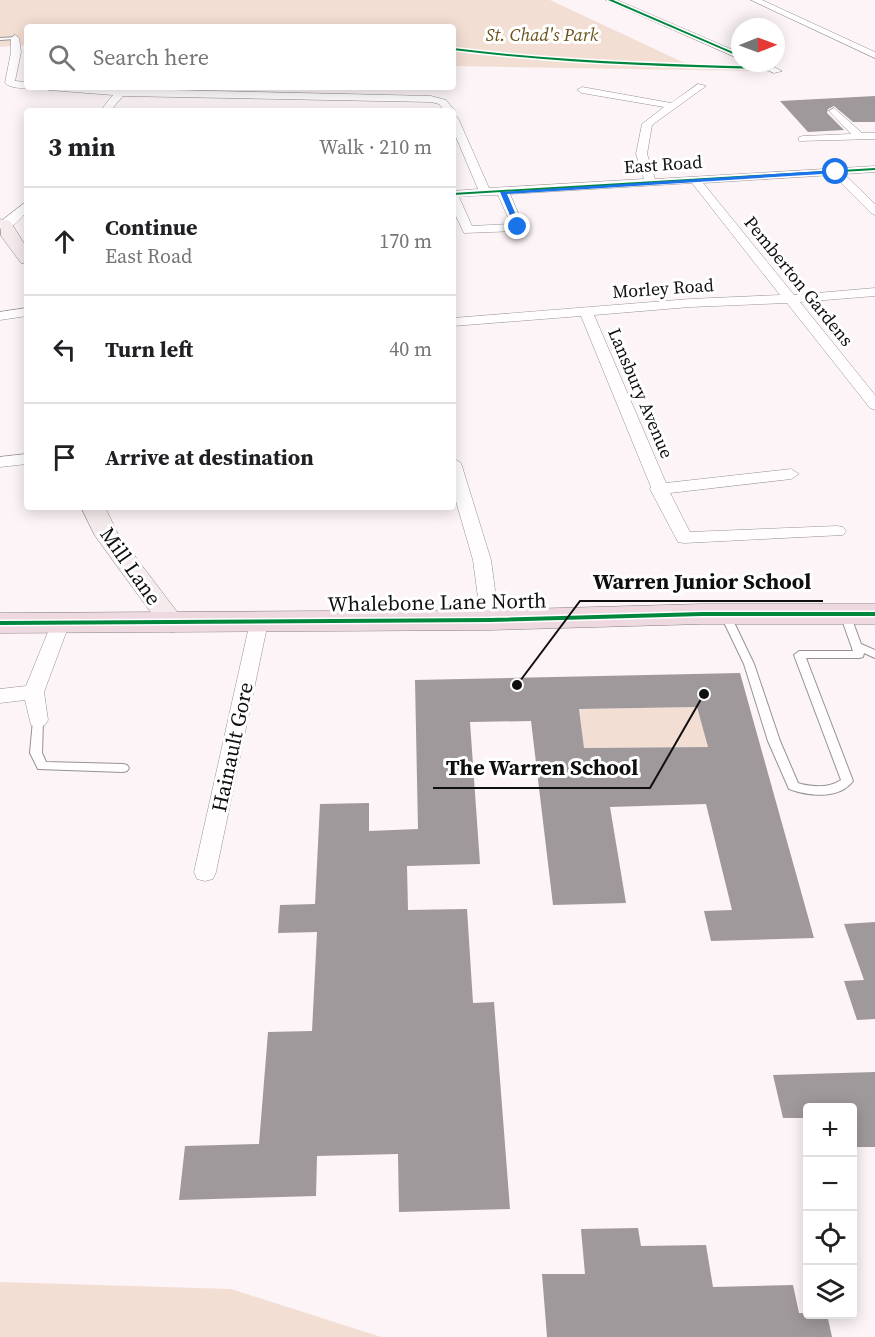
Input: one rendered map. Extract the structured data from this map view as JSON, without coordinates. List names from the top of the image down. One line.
{"streets":{"main road":["Whalebone Lane North"],"street":["East Road","Pemberton Gardens","Morley Road","Lansbury Avenue","Mill Lane","Hainault Gore"]},"crossings":[["East Road","Pemberton Gardens"],["Pemberton Gardens","Morley Road"],["Morley Road","Lansbury Avenue"],["Mill Lane","Whalebone Lane North"],["Whalebone Lane North","Hainault Gore"]],"parks":["St. Chad's Park"],"places":["Warren Junior School","The Warren School"],"north":"right","page":{"search":"Search here","heading":["3 min","Walk · 210 m"],"list":[["Continue","East Road","170 m"],["Turn left","40 m"],"Arrive at destination"],"map_buttons":["+","−"]}}
